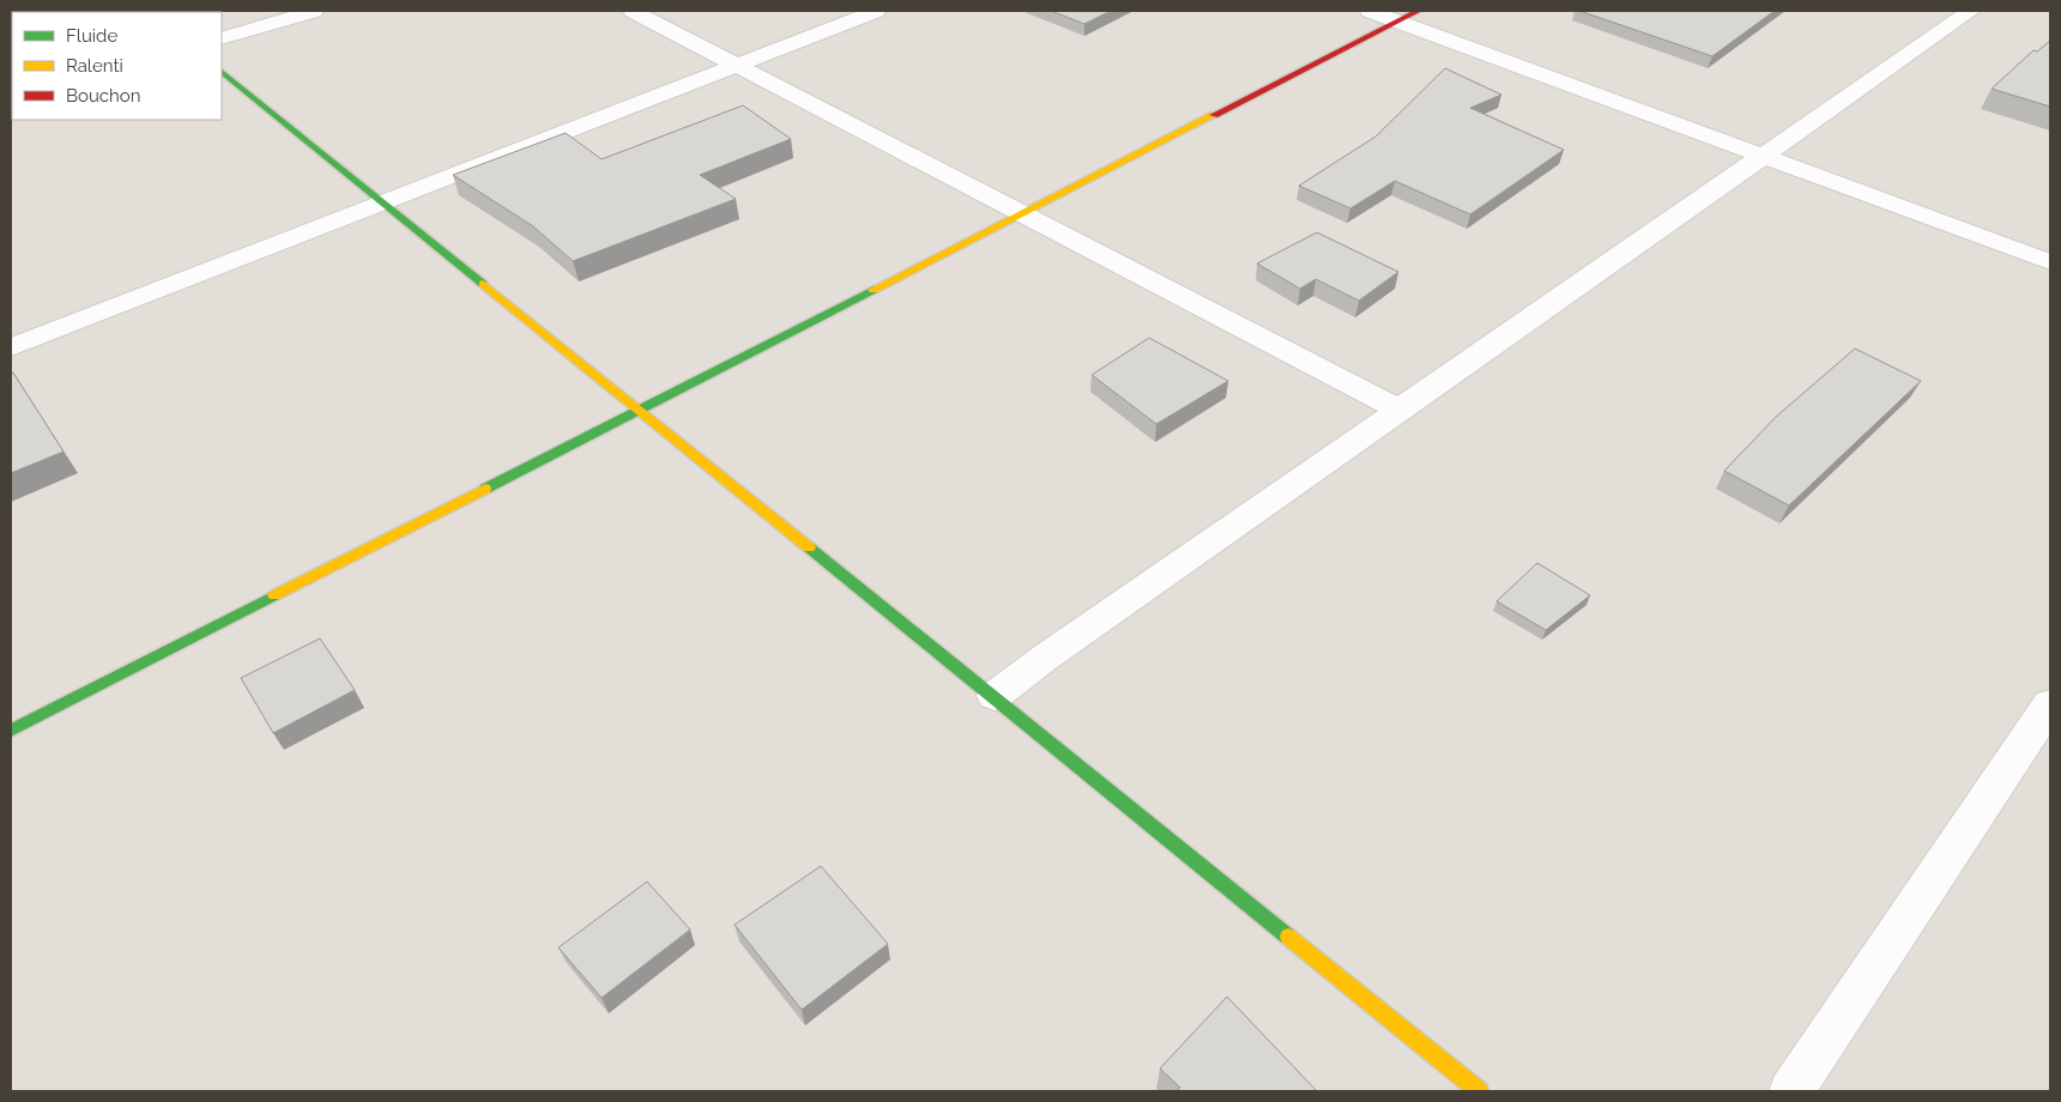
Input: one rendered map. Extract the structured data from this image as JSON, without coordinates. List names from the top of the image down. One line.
{"legend":["Fluide","Ralenti","Bouchon"]}
